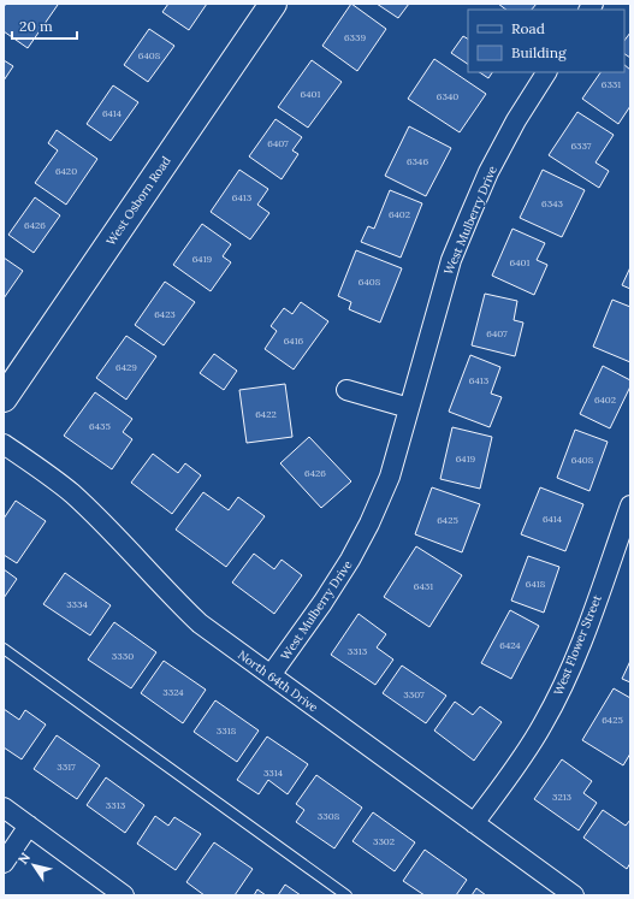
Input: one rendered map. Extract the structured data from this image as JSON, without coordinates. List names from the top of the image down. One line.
{"streets":{"street":["West Osborn Road","West Mulberry Drive","West Flower Street","North 64th Drive"]},"crossings":[["West Mulberry Drive","North 64th Drive"],["West Flower Street","North 64th Drive"]],"house_numbers":["6339","6408","6331","6401","6340","6414","6407","6337","6346","6420","6413","6343","6402","6426","6419","6401","6408","6423","6407","6416","6429","6413","6402","6422","6435","6419","6408","6426","6414","6425","6418","6431","3334","6424","3313","3330","3324","3307","6425","3318","3317","3314","3213","3313","3308","3302"],"legend":["Road","Building"],"scale_bar":"20 m","north":"top left"}
